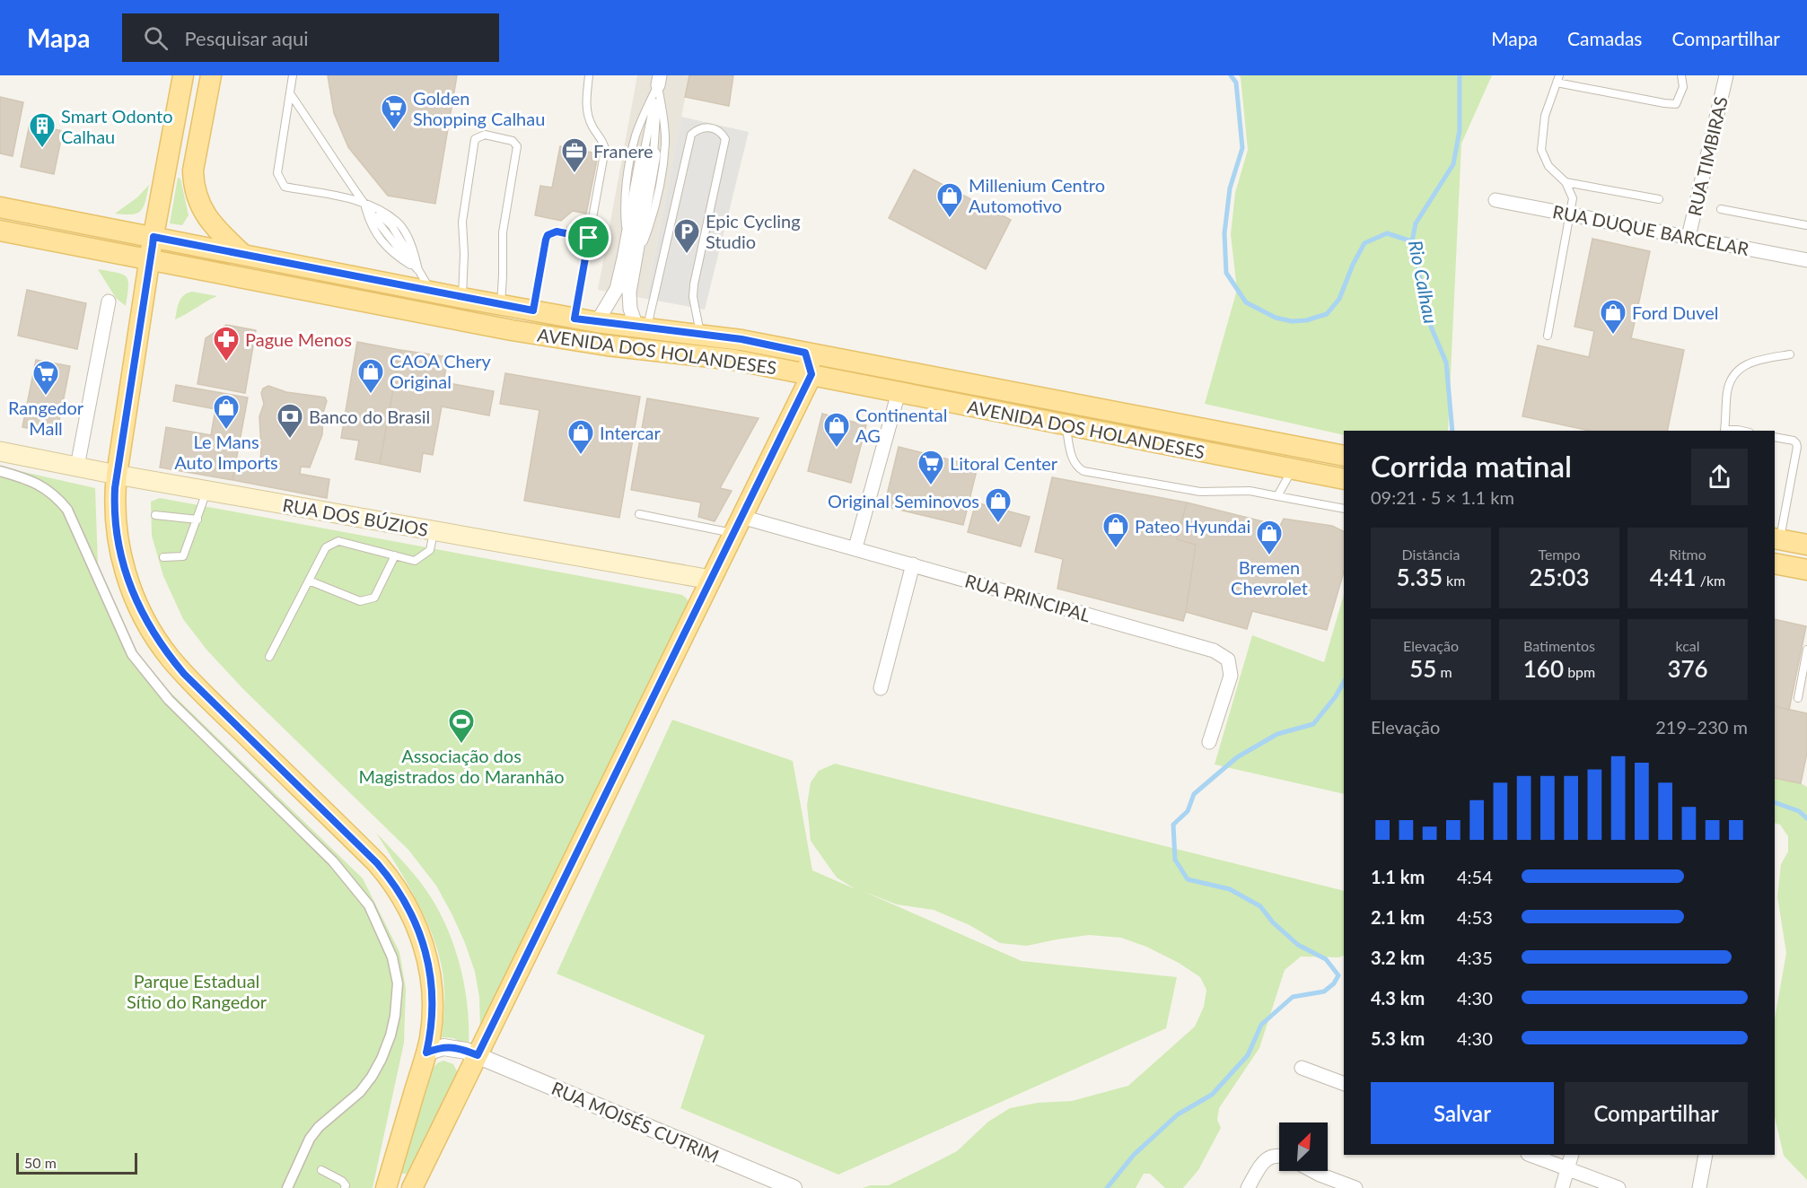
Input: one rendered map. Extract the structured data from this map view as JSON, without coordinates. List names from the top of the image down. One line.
{"streets":{"main road":["AVENIDA DOS HOLANDESES","RUA DOS BÚZIOS"],"street":["RUA TIMBIRAS","RUA DUQUE BARCELAR","RUA PRINCIPAL","RUA MOISÉS CUTRIM"]},"crossings":[["RUA TIMBIRAS","RUA DUQUE BARCELAR"]],"water":["Rio Calhau"],"parks":["Parque Estadual Sítio do Rangedor"],"places":{"supermarket":["Golden Shopping Calhau","Rangedor Mall","Litoral Center"],"building":["Smart Odonto Calhau"],"office":["Franere"],"shop":["Millenium Centro Automotivo","Ford Duvel","CAOA Chery Original","Le Mans Auto Imports","Continental AG","Intercar","Original Seminovos","Pateo Hyundai","Bremen Chevrolet"],"parking":["Epic Cycling Studio"],"pharmacy":["Pague Menos"],"bank":["Banco do Brasil"],"sports":["Associação dos Magistrados do Maranhão"]},"scale_bar":"50 m","north":"top right","page":{"header":"Mapa","search":"Pesquisar aqui","nav":["Mapa","Camadas","Compartilhar"],"heading":["Corrida matinal","09:21 · 5 × 1.1 km"],"stats":[["Distância","5.35 km"],["Tempo","25:03"],["Ritmo","4:41 /km"],["Elevação","55 m"],["Batimentos","160 bpm"],["kcal","376"]],"chart":["Elevação","219–230 m"],"list":[{"name":"1.1 km","note":"4:54"},{"name":"2.1 km","note":"4:53"},{"name":"3.2 km","note":"4:35"},{"name":"4.3 km","note":"4:30"},{"name":"5.3 km","note":"4:30"}],"buttons":["Salvar","Compartilhar"],"scale":"50 m"}}
